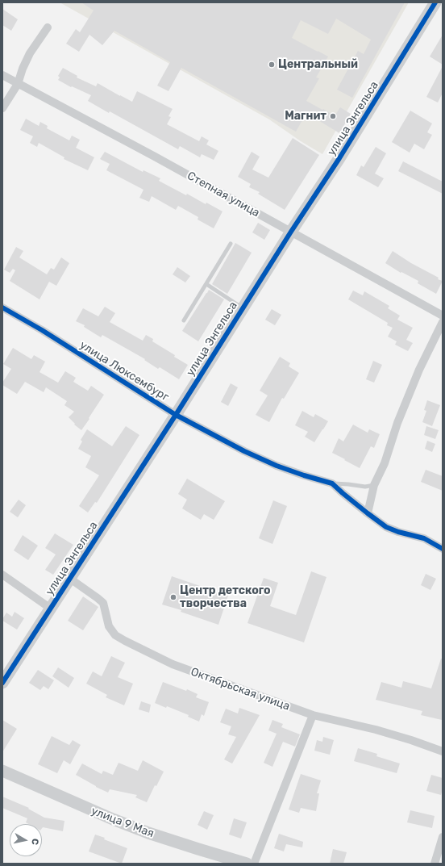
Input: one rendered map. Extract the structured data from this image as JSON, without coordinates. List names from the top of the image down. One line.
{"streets":{"street":["улица Энгельса","Степная улица","улица Люксембург","Октябрьская улица","улица 9 Мая"]},"crossings":[["улица Энгельса","Степная улица"],["улица Энгельса","улица Люксембург"],["улица Энгельса","Октябрьская улица"]],"places":["Центральный","Магнит","Центр детского творчества"],"north":"right"}
